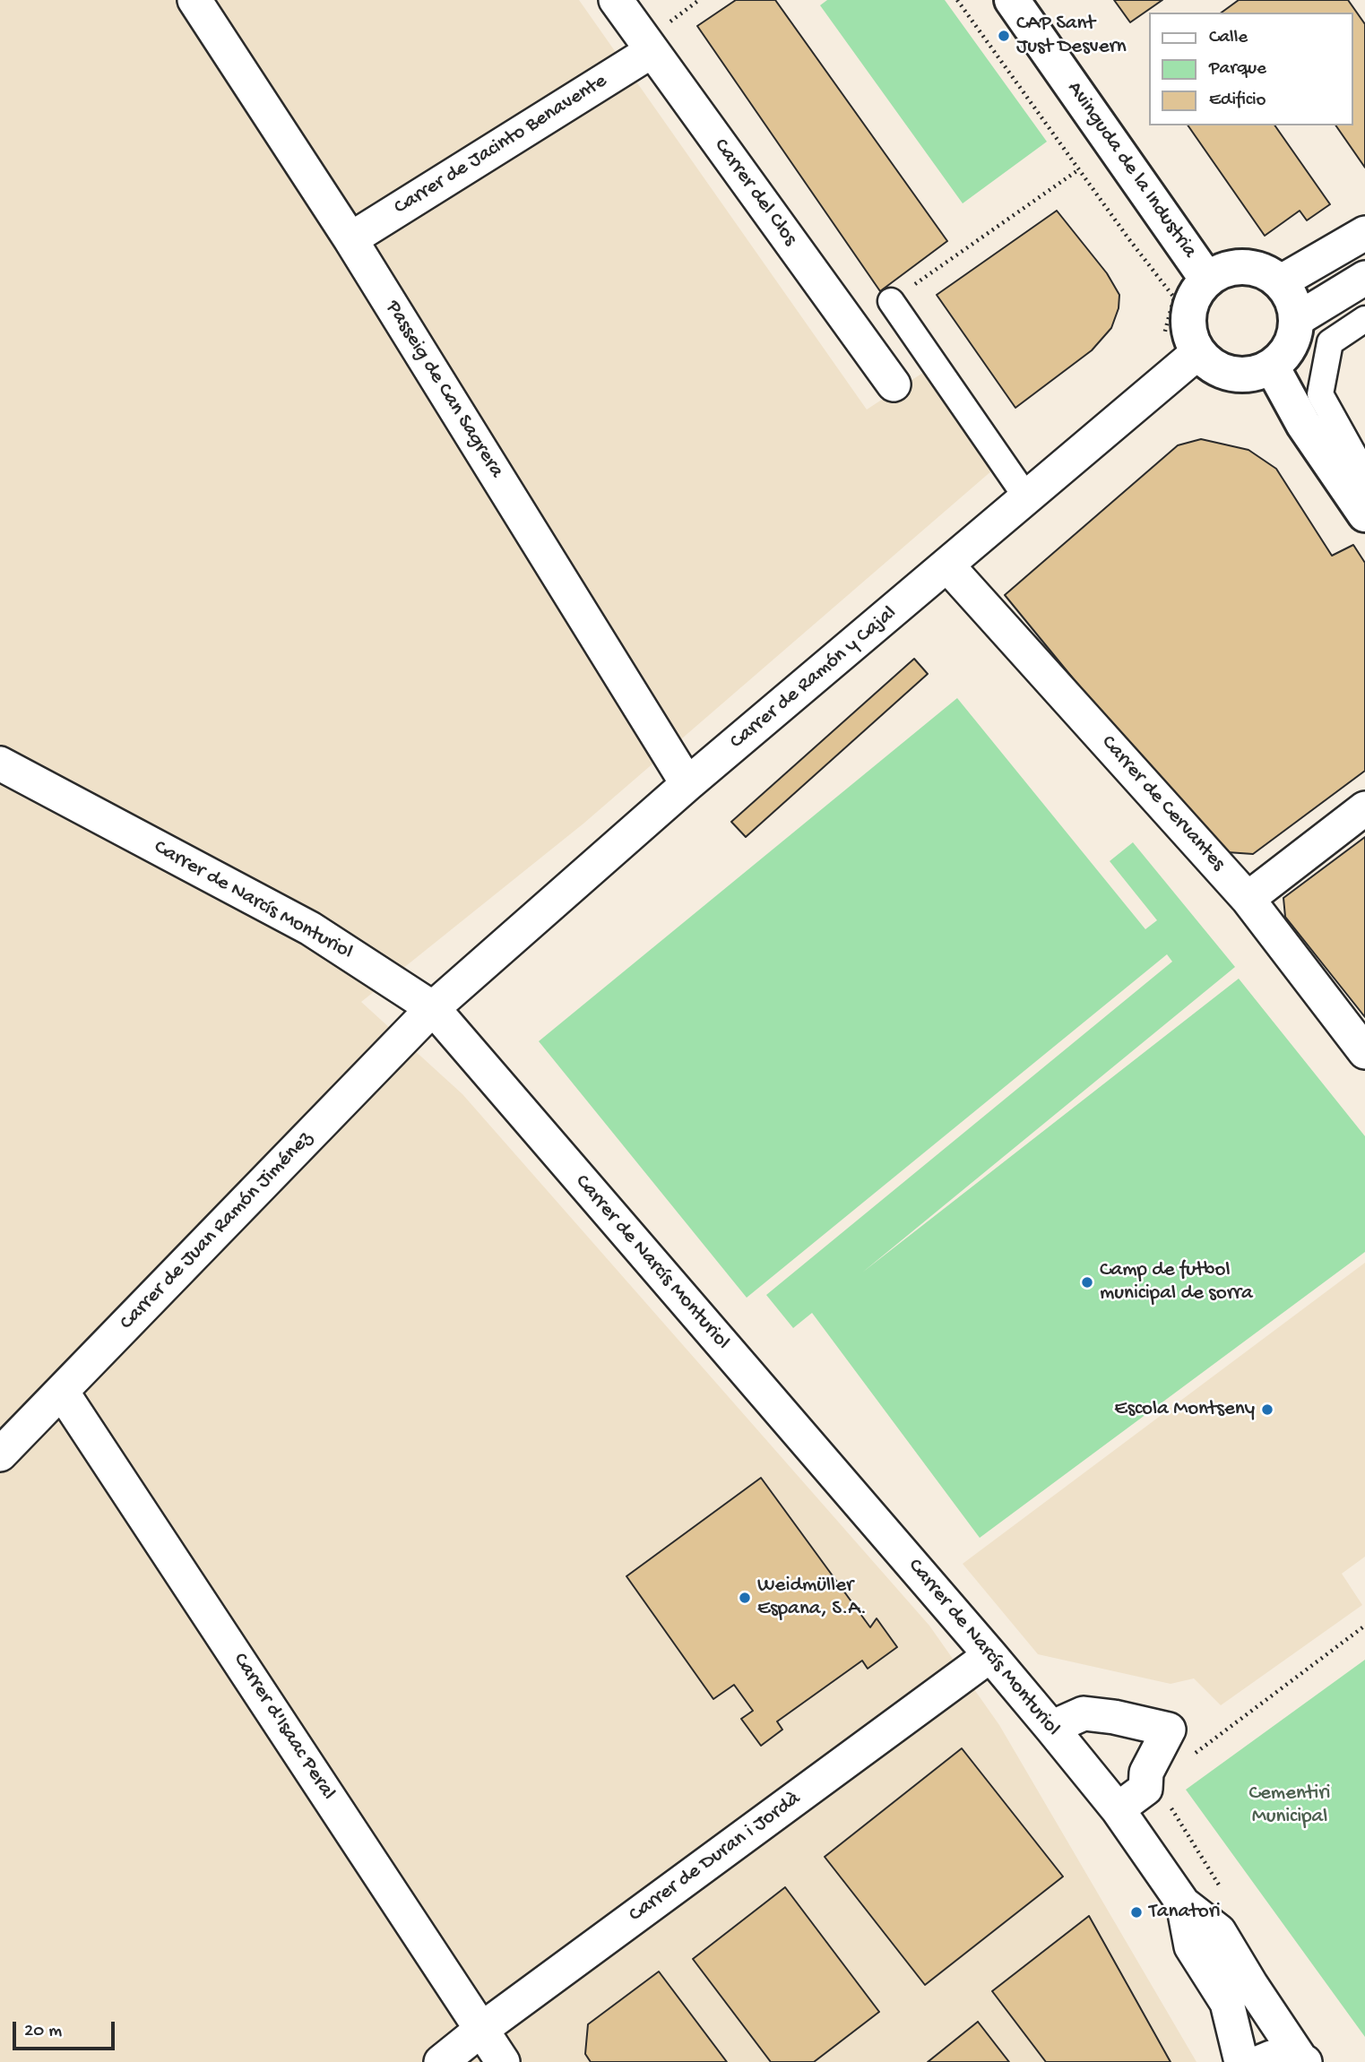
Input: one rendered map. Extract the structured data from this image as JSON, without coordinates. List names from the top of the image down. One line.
{"streets":{"street":["Carrer de Jacinto Benavente","Avinguda de la Industria","Carrer del Clos","Passeig de Can Sagrera","Carrer de Ramón y Cajal","Carrer de Cervantes","Carrer de Narcís Monturiol","Carrer de Juan Ramón Jiménez","Carrer d'Isaac Peral","Carrer de Duran i Jordà"]},"crossings":[["Carrer de Jacinto Benavente","Carrer del Clos"],["Carrer de Jacinto Benavente","Passeig de Can Sagrera"],["Avinguda de la Industria","Carrer de Ramón y Cajal"],["Passeig de Can Sagrera","Carrer de Ramón y Cajal"],["Carrer de Ramón y Cajal","Carrer de Cervantes"],["Carrer de Ramón y Cajal","Carrer de Narcís Monturiol"],["Carrer de Ramón y Cajal","Carrer de Juan Ramón Jiménez"],["Carrer de Narcís Monturiol","Carrer de Juan Ramón Jiménez"],["Carrer de Narcís Monturiol","Carrer de Duran i Jordà"],["Carrer de Juan Ramón Jiménez","Carrer d'Isaac Peral"],["Carrer d'Isaac Peral","Carrer de Duran i Jordà"]],"parks":["Cementiri Municipal"],"places":["CAP Sant Just Desvern","Camp de futbol municipal de sorra","Escola Montseny","Weidmüller Espana, S.A.","Tanatori"],"legend":["Calle","Parque","Edificio"],"scale_bar":"20 m"}
